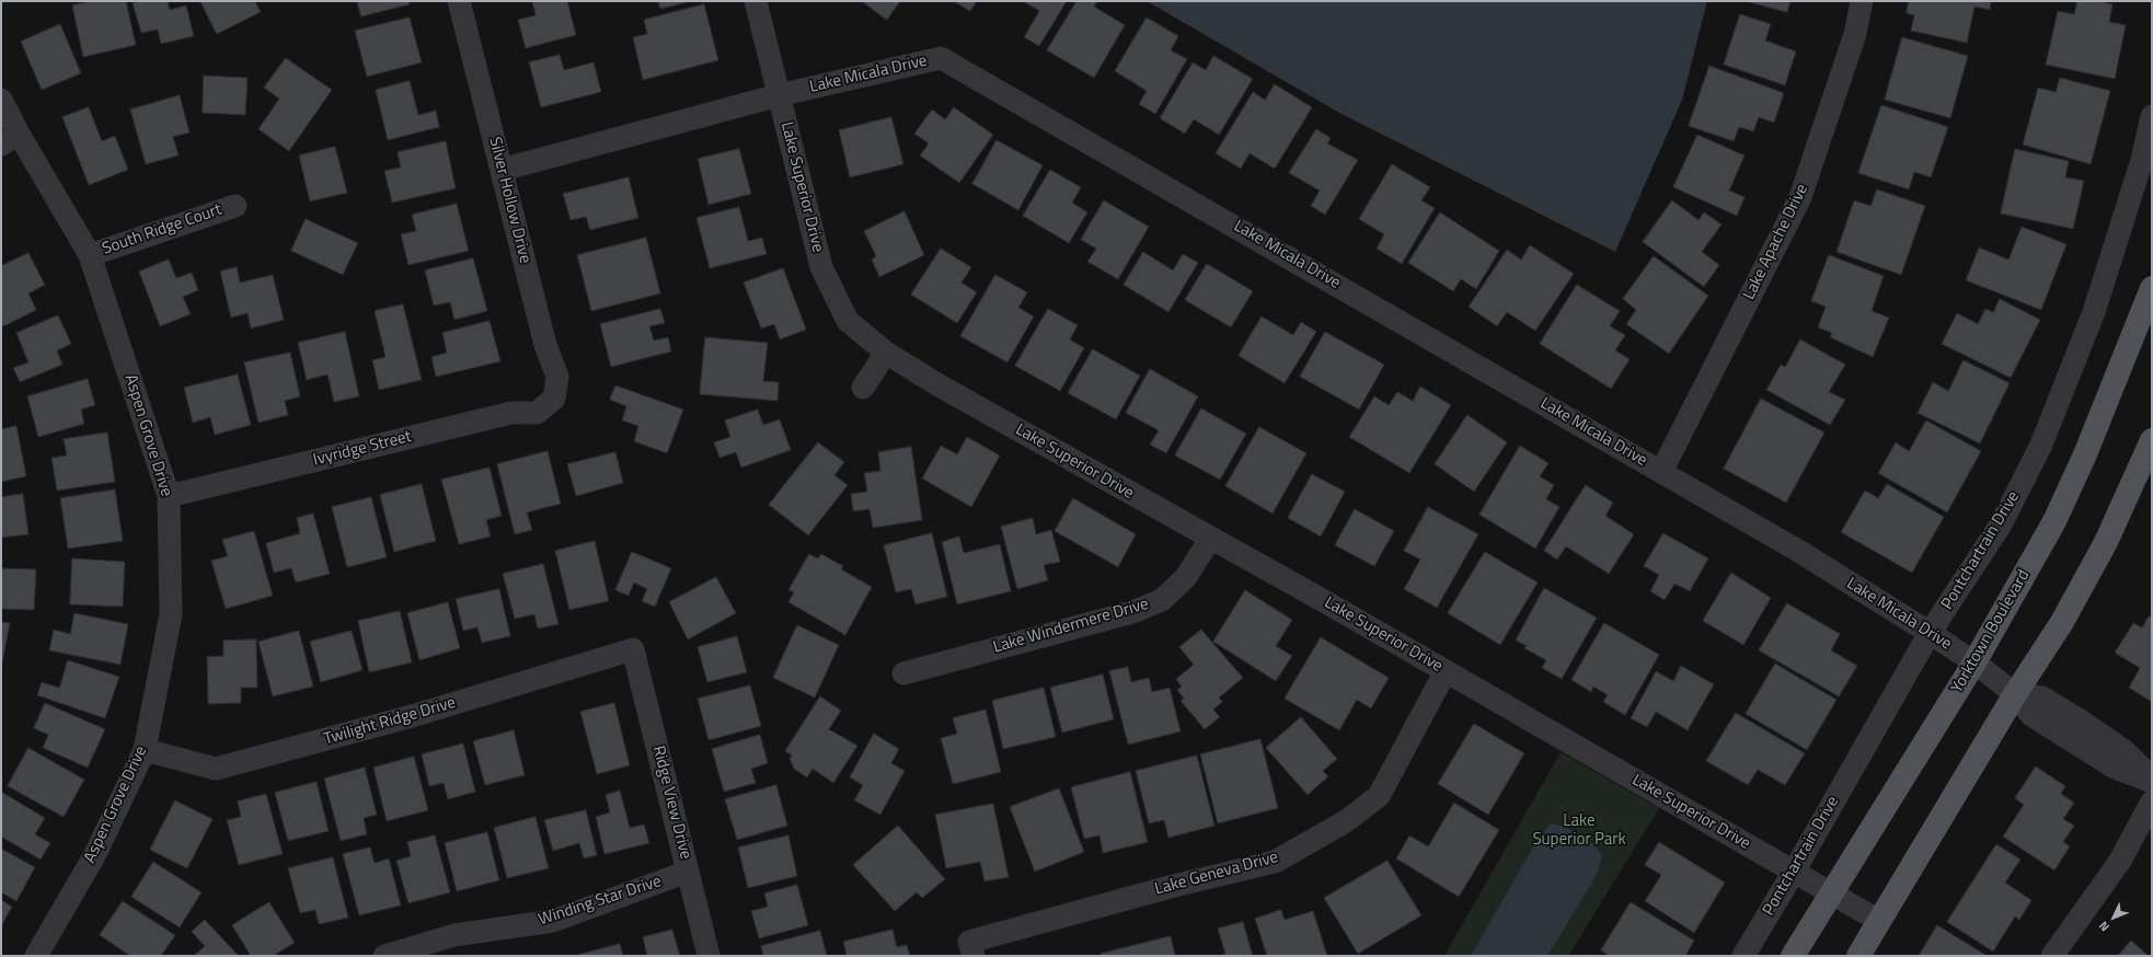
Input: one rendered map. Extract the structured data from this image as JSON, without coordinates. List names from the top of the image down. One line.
{"streets":{"main road":["Yorktown Boulevard"],"street":["Lake Micala Drive","Lake Superior Drive","Silver Hollow Drive","South Ridge Court","Lake Apache Drive","Aspen Grove Drive","Ivyridge Street","Pontchartrain Drive","Lake Windermere Drive","Twilight Ridge Drive","Ridge View Drive","Lake Geneva Drive","Winding Star Drive"]},"crossings":[["Lake Micala Drive","Lake Superior Drive"],["Lake Micala Drive","Silver Hollow Drive"],["Lake Micala Drive","Lake Apache Drive"],["Lake Micala Drive","Pontchartrain Drive"],["Lake Micala Drive","Yorktown Boulevard"],["Lake Superior Drive","Pontchartrain Drive"],["Lake Superior Drive","Lake Windermere Drive"],["Lake Superior Drive","Yorktown Boulevard"],["Lake Superior Drive","Lake Geneva Drive"],["Silver Hollow Drive","Ivyridge Street"],["South Ridge Court","Aspen Grove Drive"],["Aspen Grove Drive","Ivyridge Street"],["Aspen Grove Drive","Twilight Ridge Drive"],["Twilight Ridge Drive","Ridge View Drive"],["Ridge View Drive","Winding Star Drive"]],"parks":["Lake Superior Park"],"north":"bottom left"}
